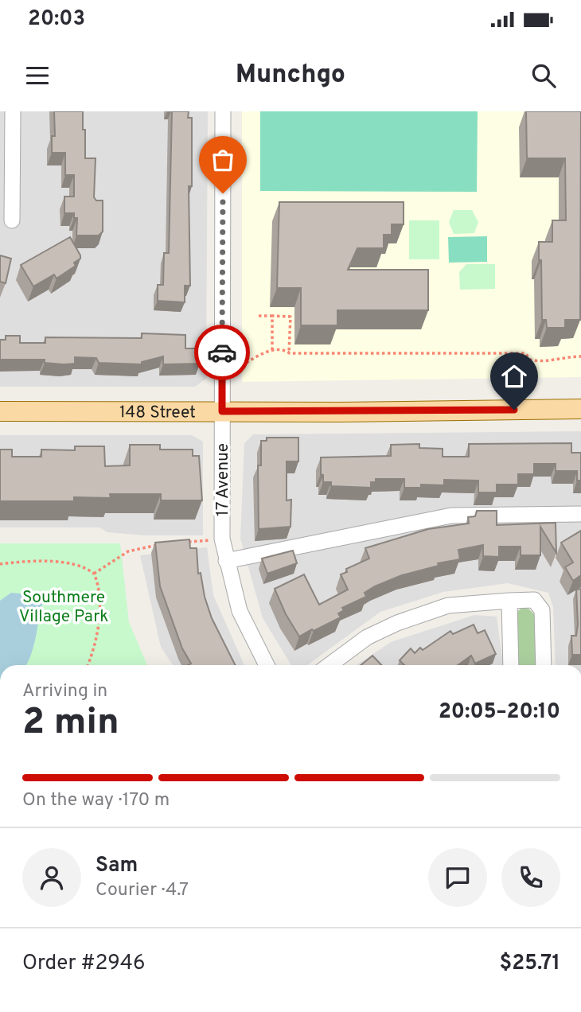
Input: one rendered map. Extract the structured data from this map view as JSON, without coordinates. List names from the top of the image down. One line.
{"streets":{"main road":["148 Street"],"street":["17 Avenue"]},"crossings":[["148 Street","17 Avenue"]],"parks":["Southmere Village Park"],"page":{"status":"20:03","header":"Munchgo","heading":["2 min","Arriving in","20:05–20:10"],"panel":["Sam","Courier · 4.7","Order #2946","$25.71"],"bar":"On the way · 170 m"}}
